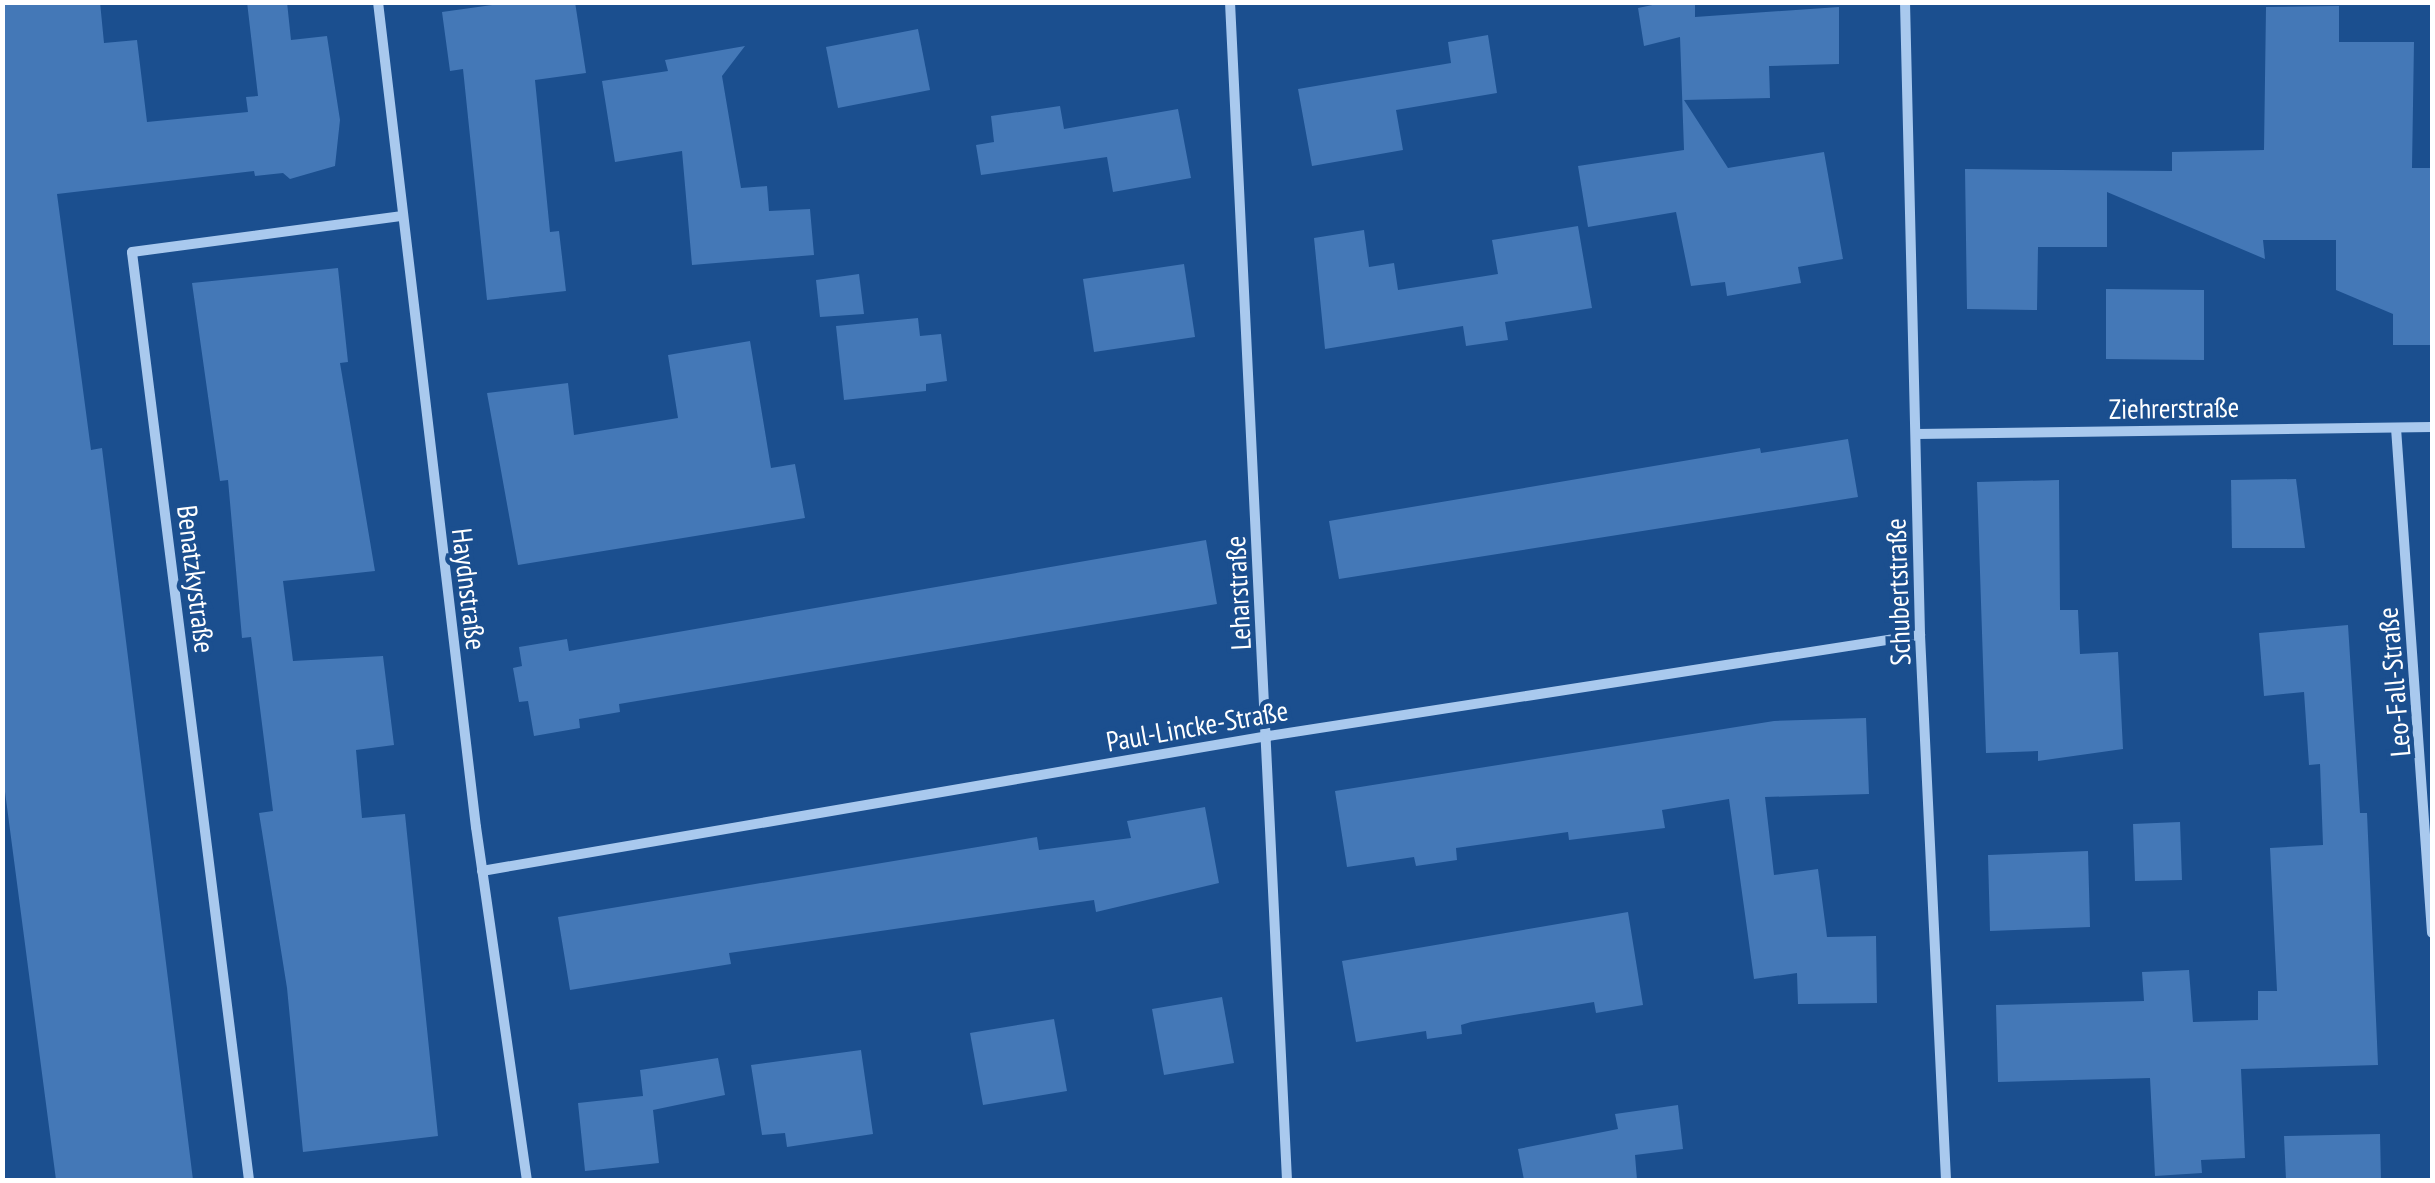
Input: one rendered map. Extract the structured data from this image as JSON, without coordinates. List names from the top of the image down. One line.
{"streets":{"street":["Ziehrerstraße","Benatzkystraße","Haydnstraße","Schubertstraße","Leharstraße","Leo-Fall-Straße","Paul-Lincke-Straße"]},"crossings":[["Ziehrerstraße","Schubertstraße"],["Ziehrerstraße","Leo-Fall-Straße"],["Benatzkystraße","Haydnstraße"],["Haydnstraße","Paul-Lincke-Straße"],["Schubertstraße","Paul-Lincke-Straße"],["Leharstraße","Paul-Lincke-Straße"]]}
